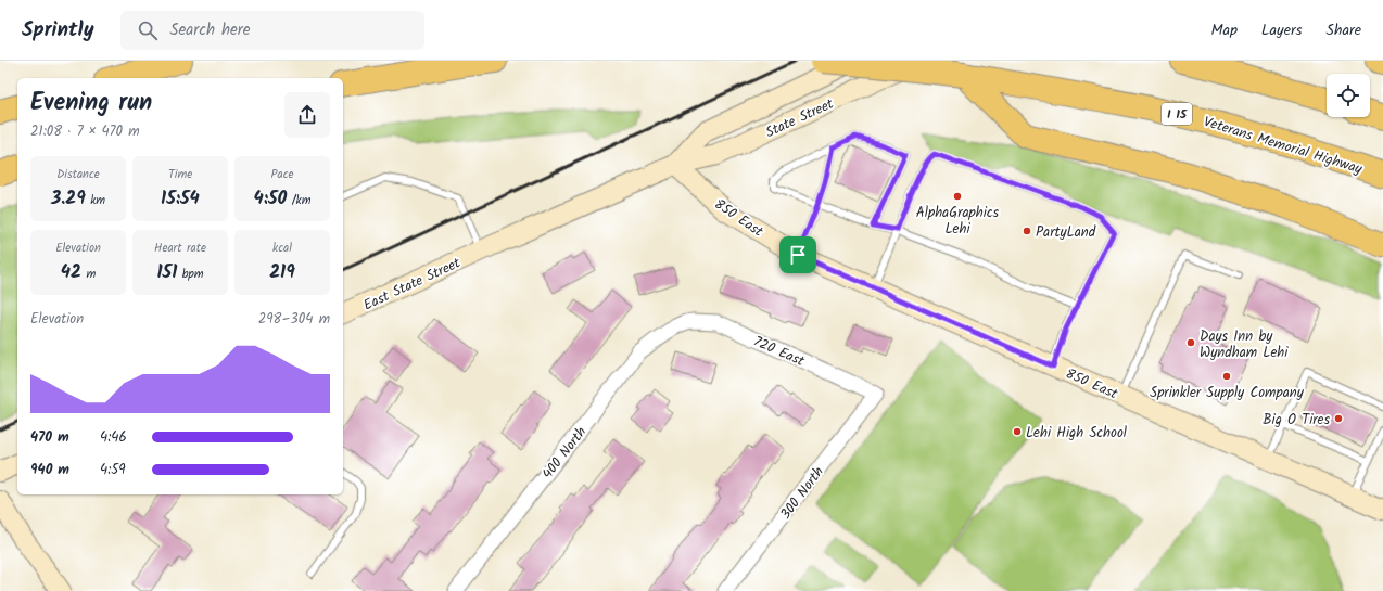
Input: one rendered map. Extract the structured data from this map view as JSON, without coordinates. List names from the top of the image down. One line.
{"streets":{"highway":["I 15","Veterans Memorial Highway"],"main road":["State Street","850 East","East State Street"],"street":["720 East","400 North","300 North"]},"crossings":[["State Street","850 East"],["State Street","East State Street"],["720 East","400 North"],["720 East","300 North"]],"places":["AlphaGraphics Lehi","PartyLand","Days Inn by Wyndham Lehi","Sprinkler Supply Company","Big O Tires","Lehi High School"],"page":{"header":"Sprintly","search":"Search here","nav":["Map","Layers","Share"],"heading":["Evening run","21:08 · 7 × 470 m"],"stats":[["Distance","3.29 km"],["Time","15:54"],["Pace","4:50 /km"],["Elevation","42 m"],["Heart rate","151 bpm"],["kcal","219"]],"chart":["Elevation","298–304 m"],"list":[{"name":"470 m","note":"4:46"},{"name":"940 m","note":"4:59"}]}}
